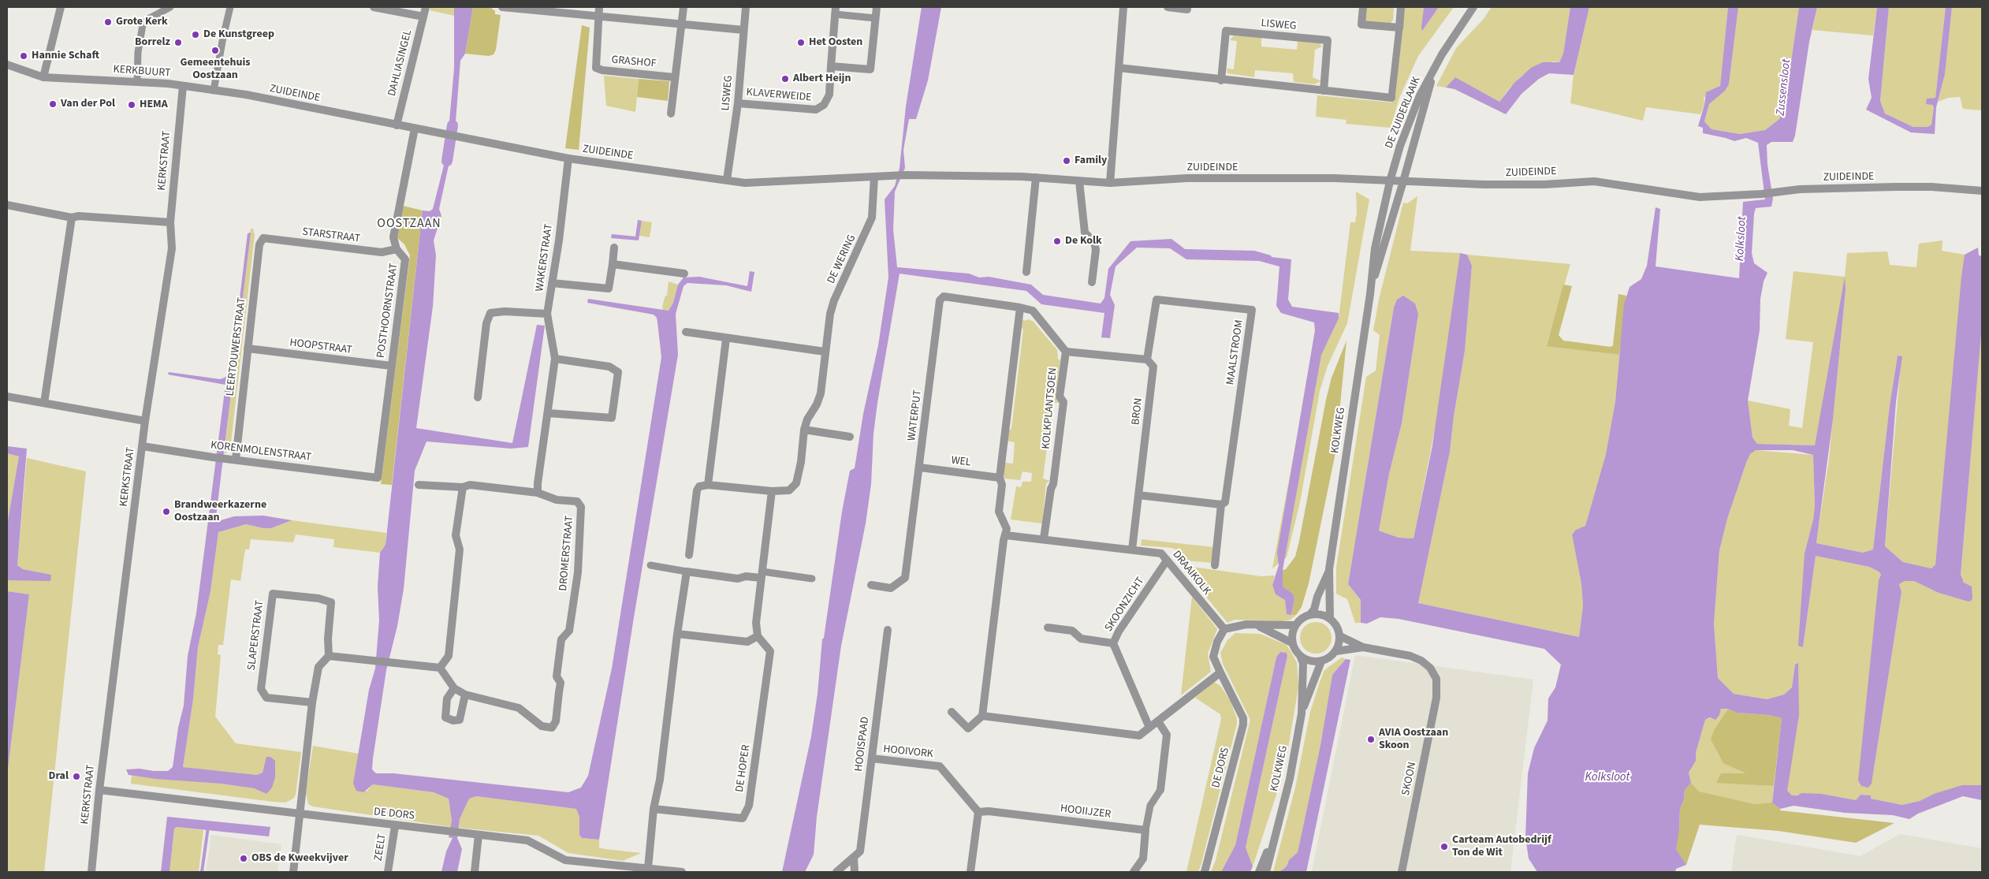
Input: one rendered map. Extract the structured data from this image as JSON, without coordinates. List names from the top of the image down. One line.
{"streets":{"street":["LISWEG","GRASHOF","DAHLIASINGEL","KERKBUURT","ZUIDEINDE","KLAVERWEIDE","DE ZUIDERLAAIK","KERKSTRAAT","STARSTRAAT","WAKERSTRAAT","DE WERING","POSTHOORNSTRAAT","LEERTOUWERSTRAAT","HOOPSTRAAT","MAALSTROOM","KOLKPLANTSOEN","BRON","WATERPUT","KOLKWEG","KORENMOLENSTRAAT","WEL","DROMERSTRAAT","DRAAIKOLK","SKOONZICHT","SLAPERSTRAAT","HOOISPAAD","HOOIVORK","DE DORS","DE HOPER","SKOON","HOOIIJZER","ZEELT"]},"crossings":[["LISWEG","ZUIDEINDE"],["LISWEG","KLAVERWEIDE"],["DAHLIASINGEL","ZUIDEINDE"],["KERKBUURT","ZUIDEINDE"],["KERKBUURT","KERKSTRAAT"],["ZUIDEINDE","DE ZUIDERLAAIK"],["ZUIDEINDE","KERKSTRAAT"],["ZUIDEINDE","WAKERSTRAAT"],["ZUIDEINDE","DE WERING"],["ZUIDEINDE","POSTHOORNSTRAAT"],["ZUIDEINDE","KOLKWEG"],["DE ZUIDERLAAIK","KOLKWEG"],["KERKSTRAAT","KORENMOLENSTRAAT"],["KERKSTRAAT","DE DORS"],["STARSTRAAT","POSTHOORNSTRAAT"],["STARSTRAAT","LEERTOUWERSTRAAT"],["WAKERSTRAAT","DROMERSTRAAT"],["POSTHOORNSTRAAT","HOOPSTRAAT"],["POSTHOORNSTRAAT","KORENMOLENSTRAAT"],["LEERTOUWERSTRAAT","HOOPSTRAAT"],["LEERTOUWERSTRAAT","KORENMOLENSTRAAT"],["MAALSTROOM","BRON"],["KOLKPLANTSOEN","DRAAIKOLK"],["BRON","DRAAIKOLK"],["WATERPUT","WEL"],["KOLKWEG","SKOON"],["DRAAIKOLK","SKOONZICHT"],["HOOISPAAD","HOOIVORK"],["HOOIVORK","HOOIIJZER"],["DE DORS","ZEELT"]],"districts":["OOSTZAAN"],"water":["Zussensloot","Kolksloot"],"places":["Grote Kerk","De Kunstgreep","Borrelz","Het Oosten","Gemeentehuis Oostzaan","Hannie Schaft","Albert Heijn","Van der Pol","HEMA","Family","De Kolk","Brandweerkazerne Oostzaan","AVIA Oostzaan Skoon","Dral","Carteam Autobedrijf Ton de Wit","OBS de Kweekvijver"]}
